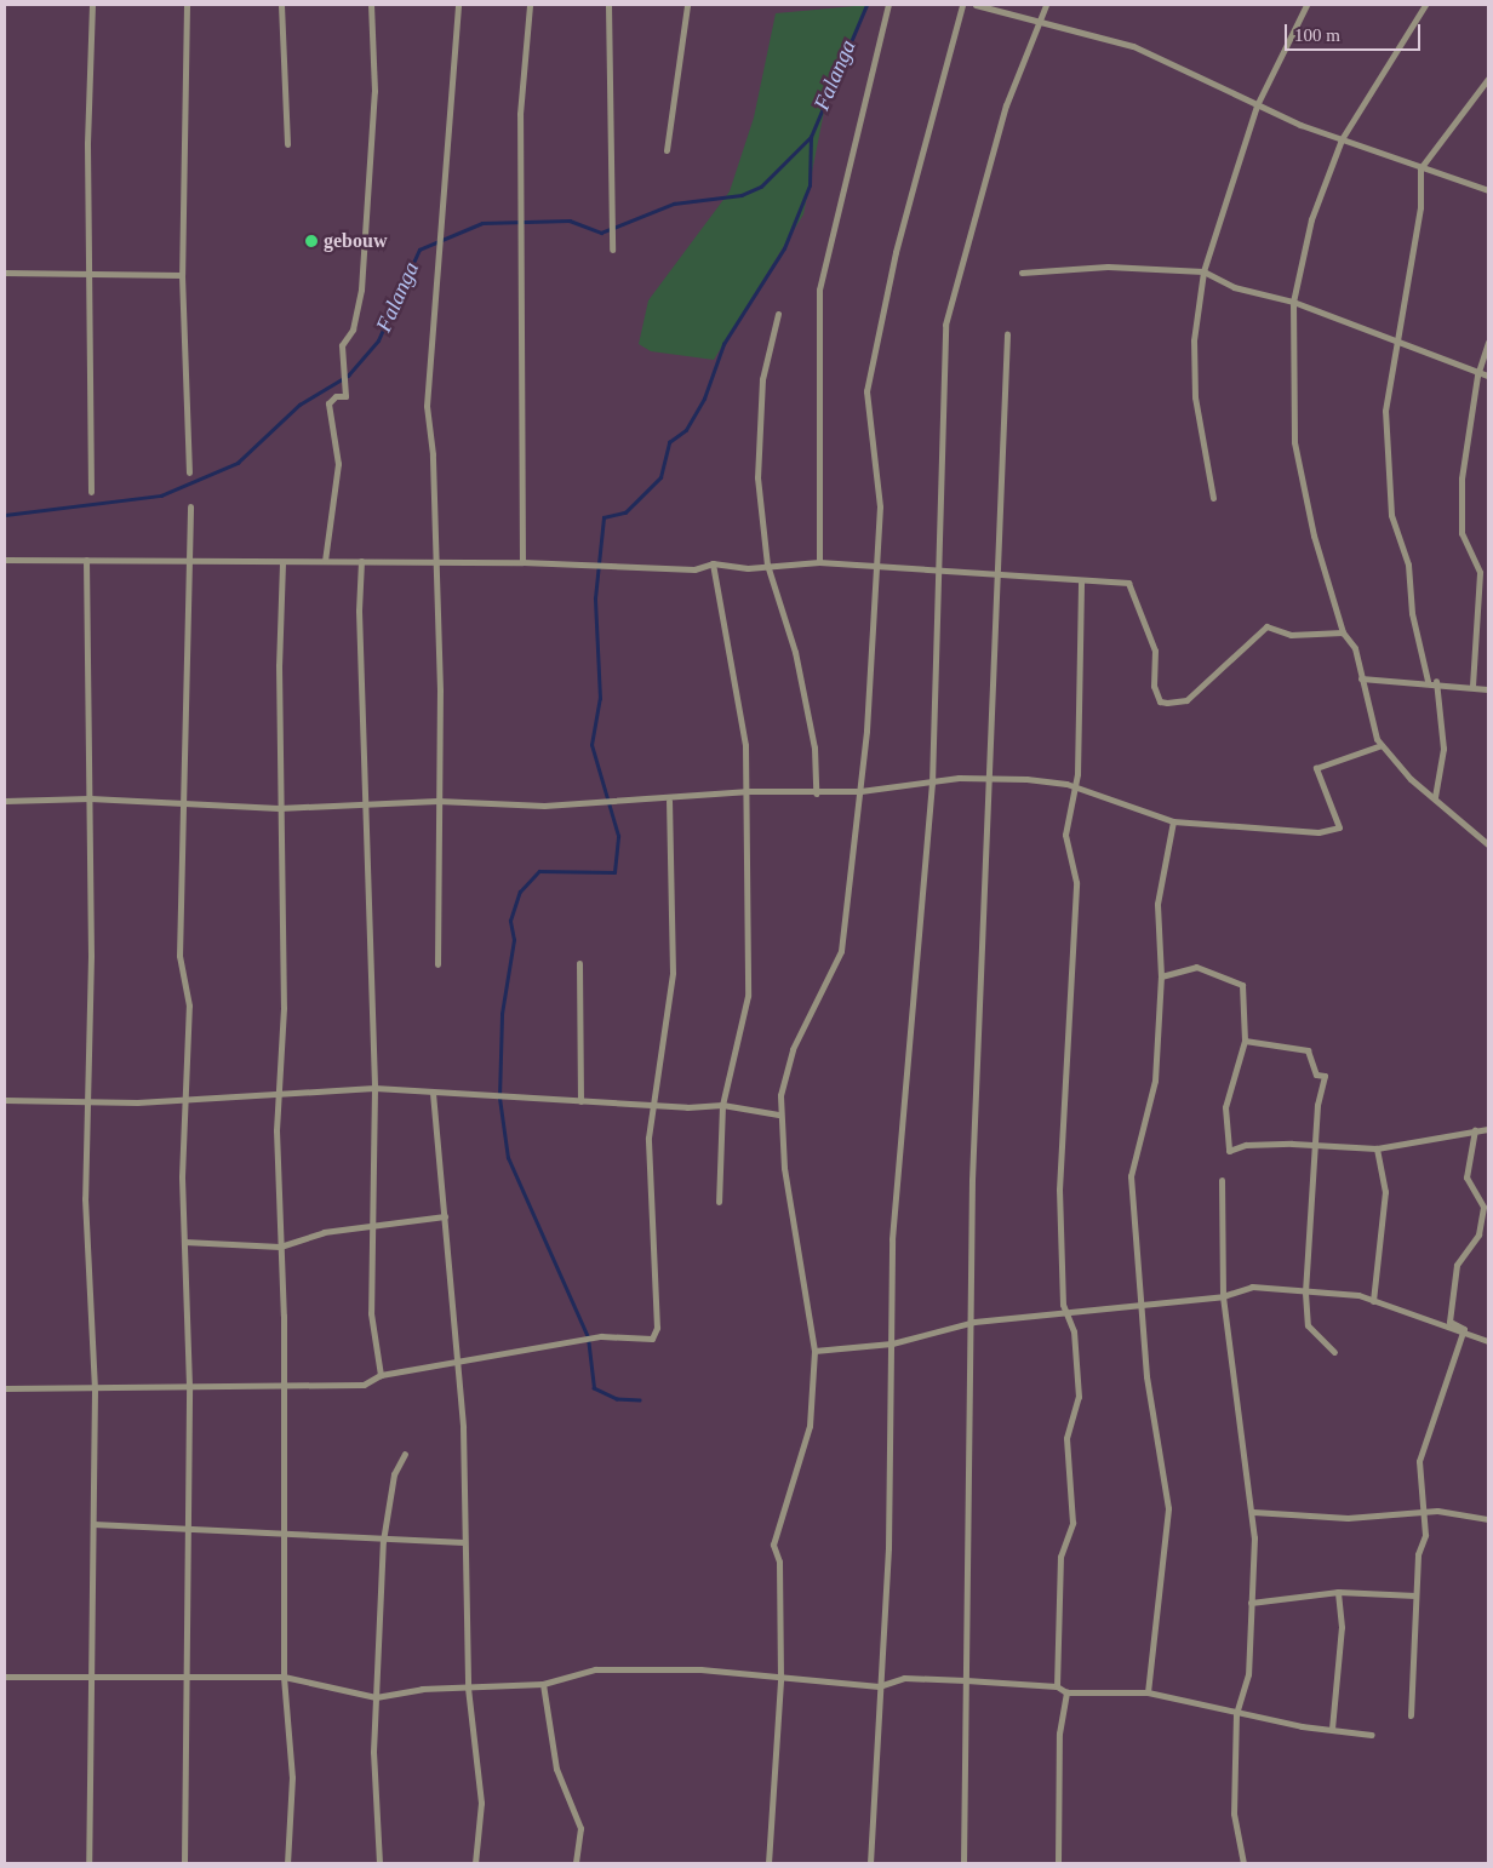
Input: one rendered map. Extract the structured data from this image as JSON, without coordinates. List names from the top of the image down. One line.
{"water":["Falanga"],"places":["gebouw"],"scale_bar":"100 m"}
